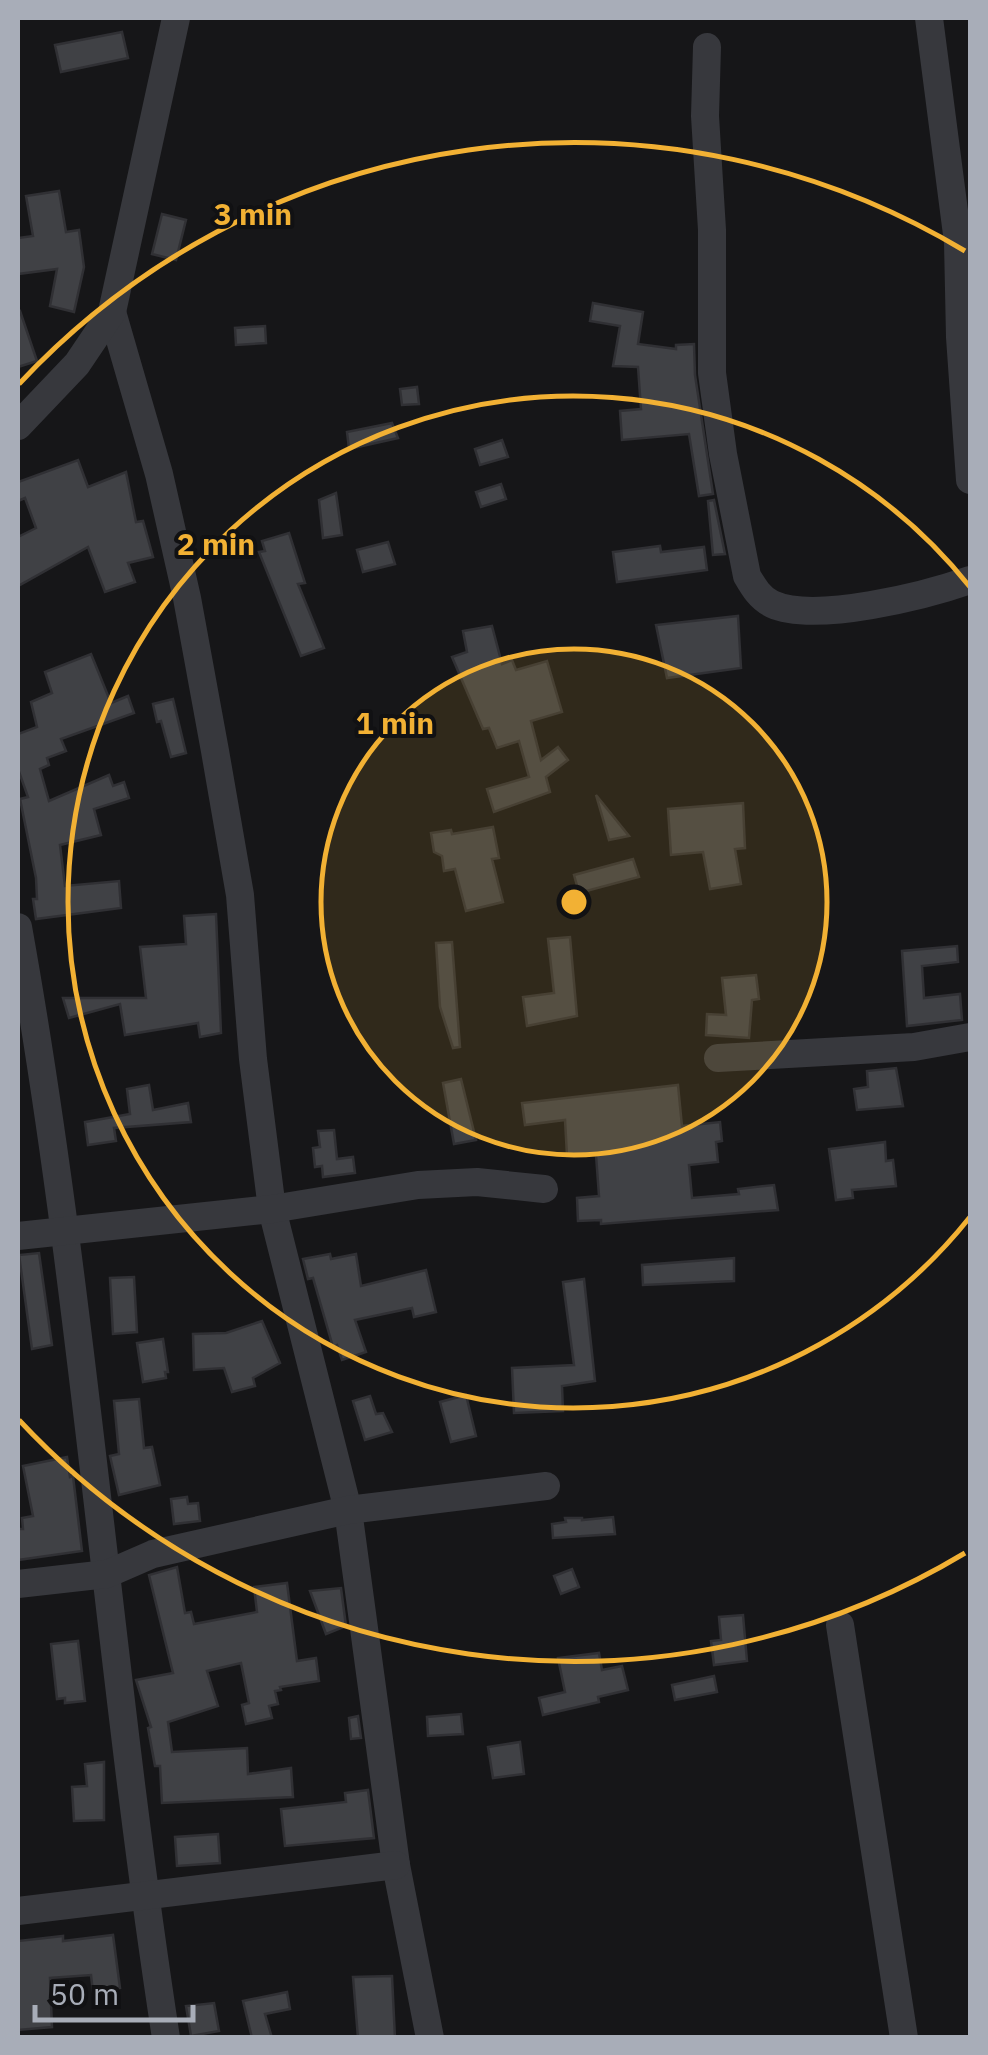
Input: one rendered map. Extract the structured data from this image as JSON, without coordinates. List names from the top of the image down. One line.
{"scale_bar":"50 m","rings":["3 min","2 min","1 min"]}
